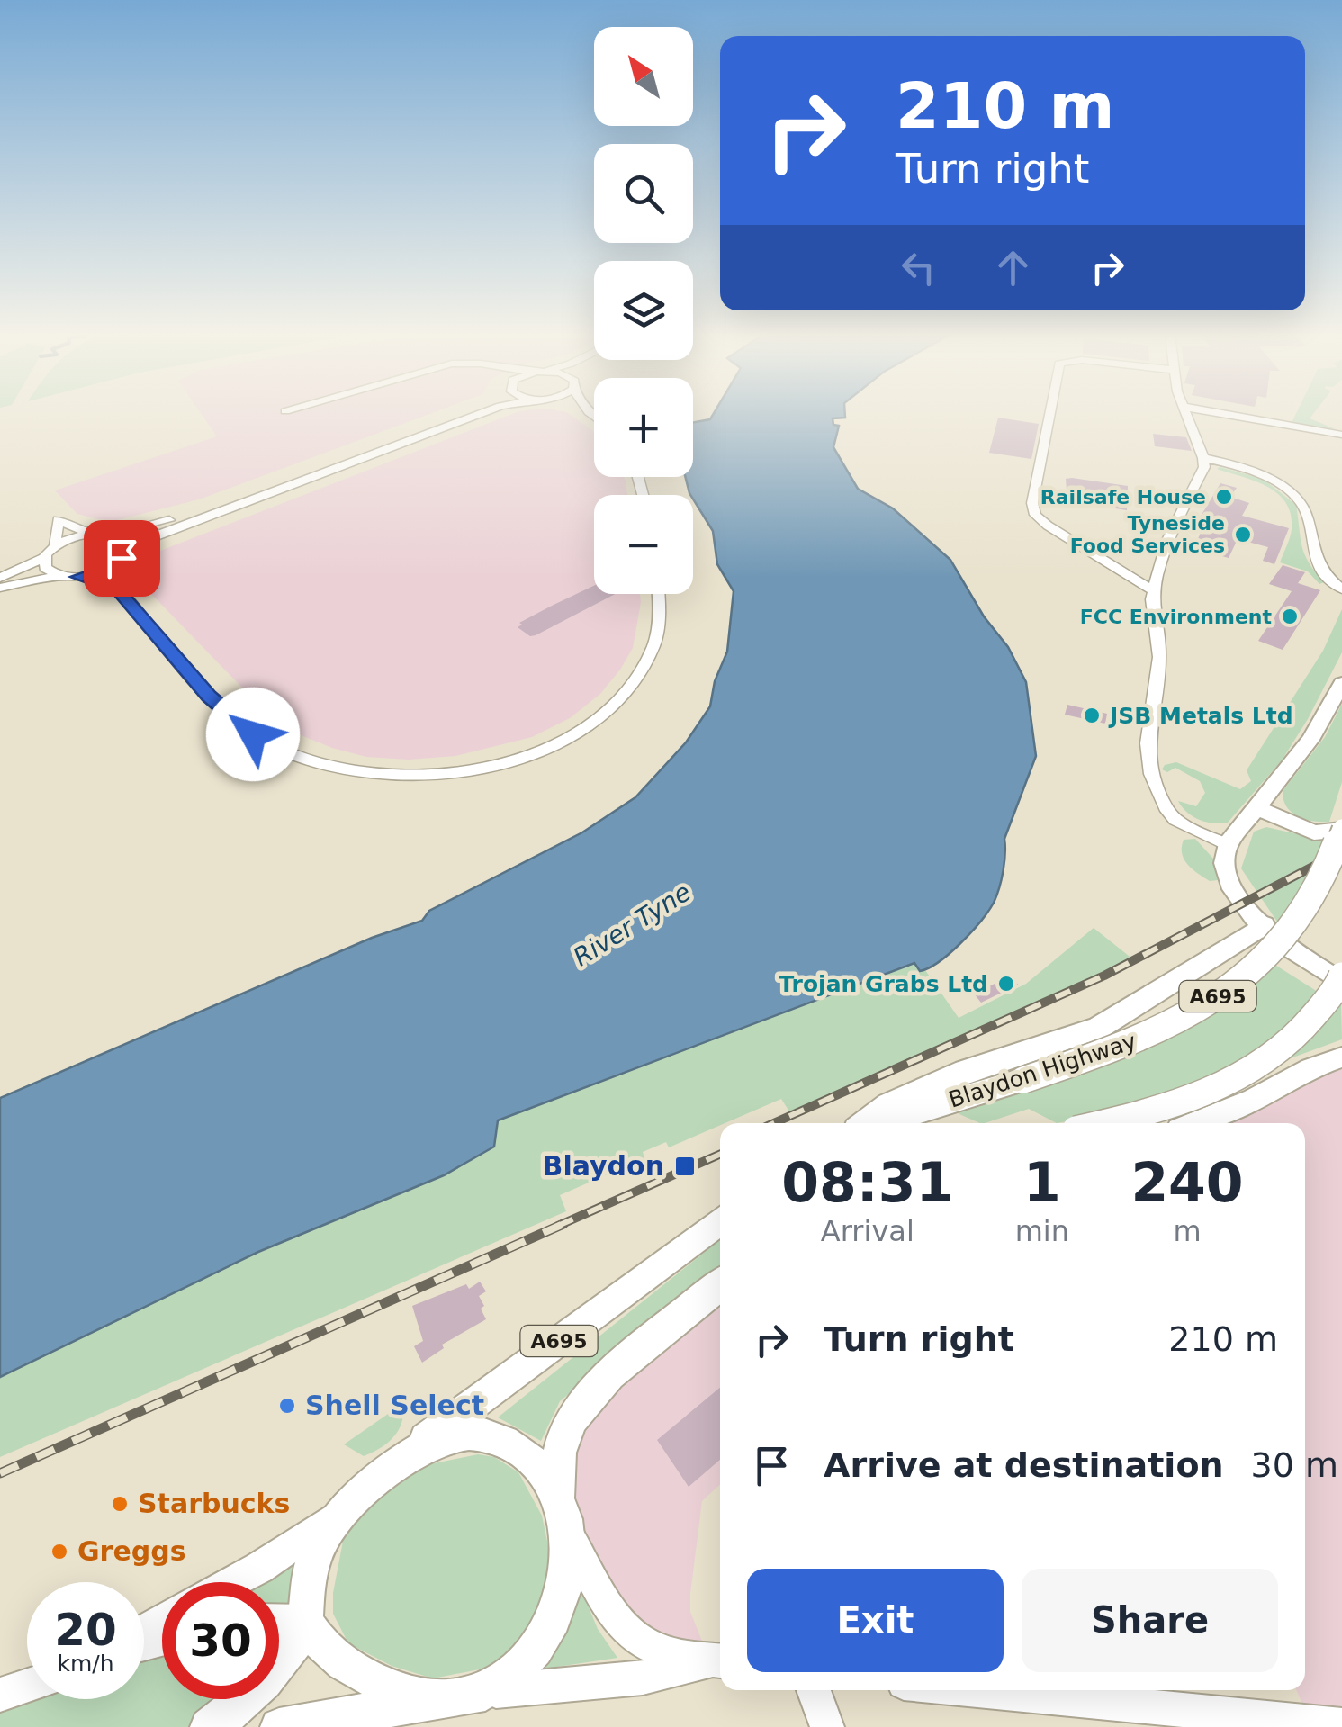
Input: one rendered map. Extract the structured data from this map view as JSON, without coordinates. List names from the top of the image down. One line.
{"streets":{"main road":["A695","Blaydon Highway"]},"water":["River Tyne"],"places":{"other":["Railsafe House","Tyneside Food Services","FCC Environment","JSB Metals Ltd","Trojan Grabs Ltd","Shell Select","Starbucks","Greggs"],"transit":["Blaydon"]},"north":"top left","page":{"map_buttons":["+","−"],"turn":["210 m","Turn right"],"eta":["08:31","Arrival","1","min","240","m"],"list":[{"name":"Turn right","value":"210 m"},{"name":"Arrive at destination","value":"30 m"}],"buttons":["Exit","Share"],"speed":"20 km/h","limit":"30"}}
